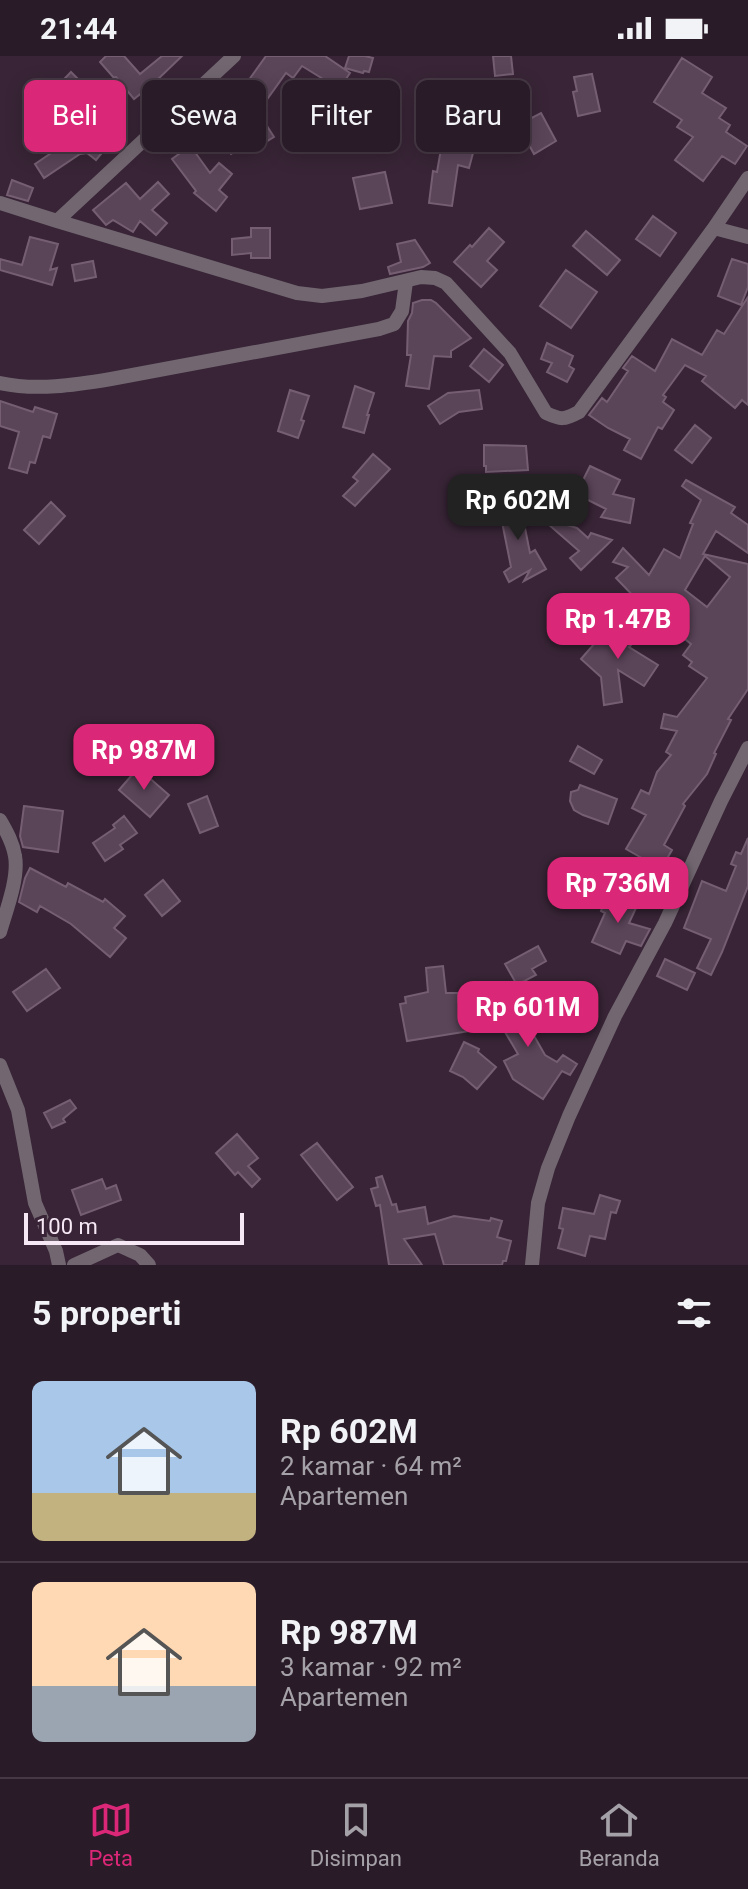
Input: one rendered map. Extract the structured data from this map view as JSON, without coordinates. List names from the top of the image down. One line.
{"scale_bar":"100 m","page":{"status":"21:44","chip":["Beli","Sewa","Filter","Baru"],"price":["Rp 602M","Rp 1.47B","Rp 987M","Rp 736M","Rp 601M"],"scale":"100 m","heading":"5 properti","list":[{"name":"Rp 602M","note":"2 kamar · 64 m² · Apartemen"},{"name":"Rp 987M","note":"3 kamar · 92 m² · Apartemen"}],"tabs":["Peta","Disimpan","Beranda"]}}
